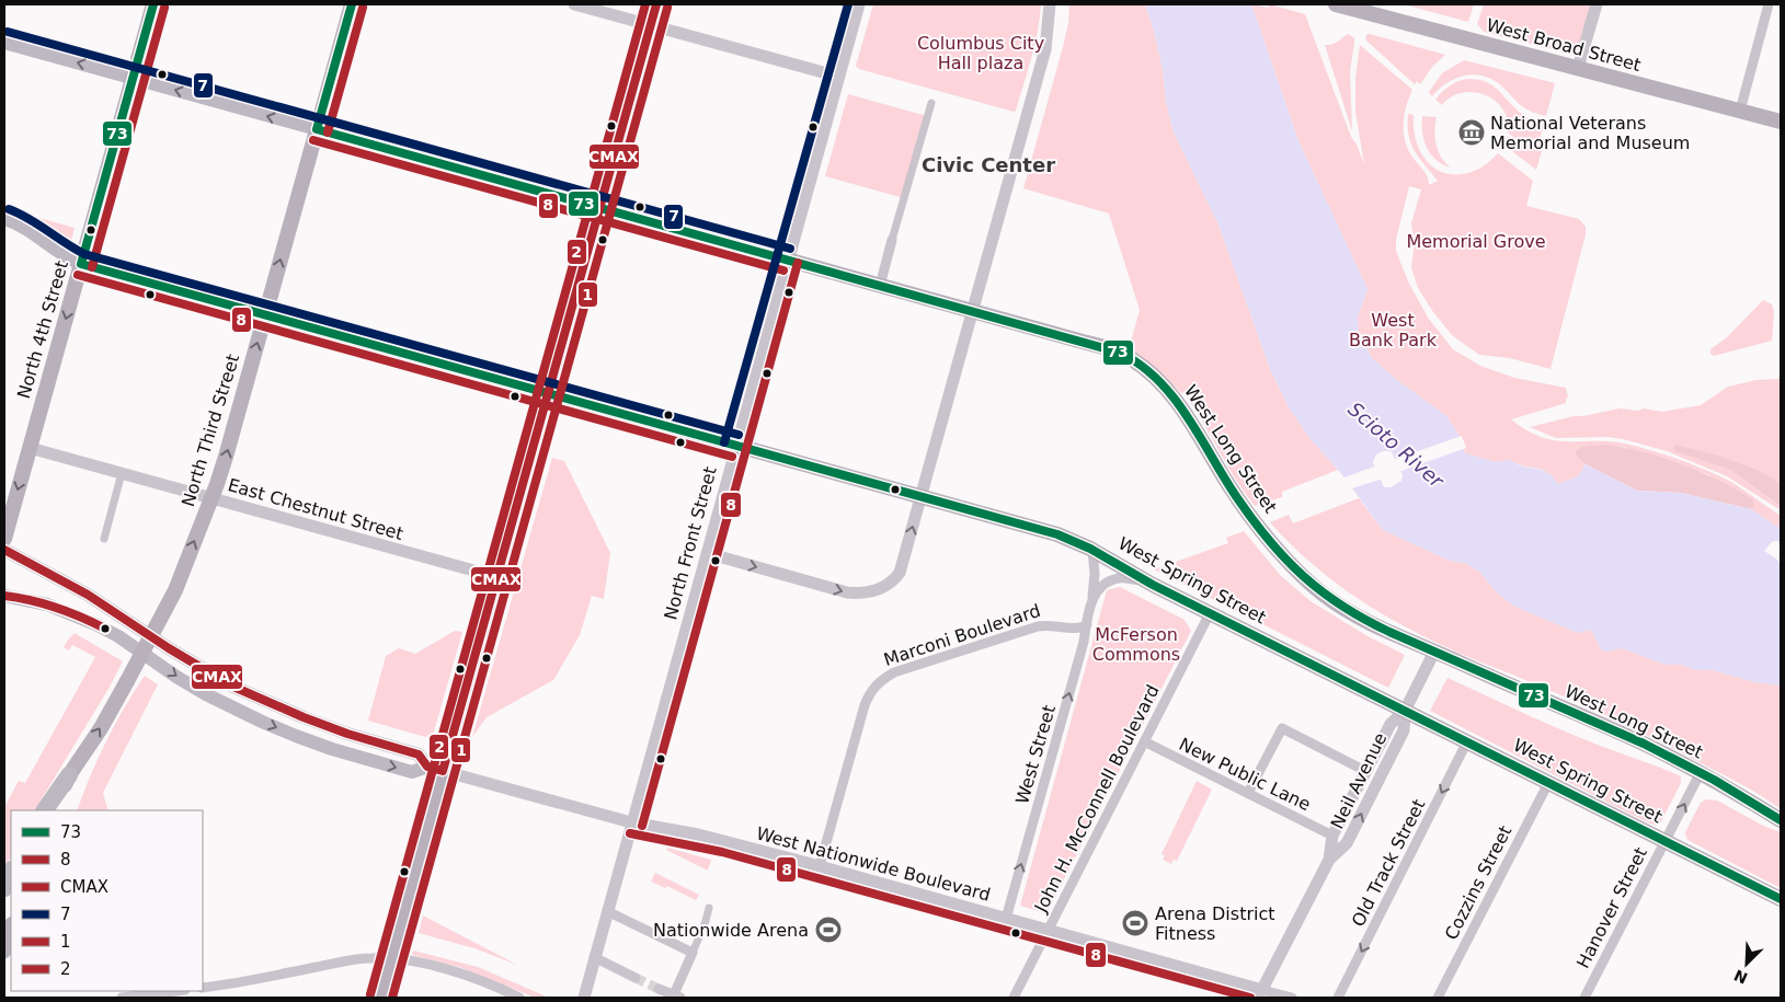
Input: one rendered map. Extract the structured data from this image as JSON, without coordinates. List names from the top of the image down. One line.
{"streets":{"main road":["West Broad Street","North 4th Street","North Third Street","West Long Street","West Spring Street"],"street":["East Chestnut Street","North Front Street","Marconi Boulevard","West Street","New Public Lane","Neil Avenue","John H. McConnell Boulevard","Old Track Street","West Nationwide Boulevard","Cozzins Street","Hanover Street"]},"crossings":[["North 4th Street","East Chestnut Street"],["North 4th Street","West Spring Street"],["North Third Street","West Long Street"],["North Third Street","East Chestnut Street"],["North Third Street","West Spring Street"],["West Long Street","North Front Street"],["West Long Street","Neil Avenue"],["West Long Street","Hanover Street"],["North Front Street","West Spring Street"],["North Front Street","West Nationwide Boulevard"],["West Spring Street","West Street"],["West Spring Street","Neil Avenue"],["West Spring Street","John H. McConnell Boulevard"],["West Spring Street","Old Track Street"],["West Spring Street","Cozzins Street"],["West Spring Street","Hanover Street"],["Marconi Boulevard","West Street"],["Marconi Boulevard","West Nationwide Boulevard"],["West Street","West Nationwide Boulevard"],["New Public Lane","Neil Avenue"],["New Public Lane","John H. McConnell Boulevard"],["Neil Avenue","West Nationwide Boulevard"],["John H. McConnell Boulevard","West Nationwide Boulevard"]],"one_way":["North 4th Street","North Third Street","West Street","Old Track Street"],"districts":["Civic Center"],"water":["Scioto River"],"parks":["Columbus City Hall plaza","Memorial Grove","West Bank Park","McFerson Commons"],"places":{"museum":["National Veterans Memorial and Museum"],"sports":["Arena District Fitness","Nationwide Arena"]},"lines":["transit line 73","transit line CMAX","transit line 7","transit line 2","transit line 8","transit line 1"],"legend":["73","8","CMAX","7","1","2"],"north":"bottom left"}
